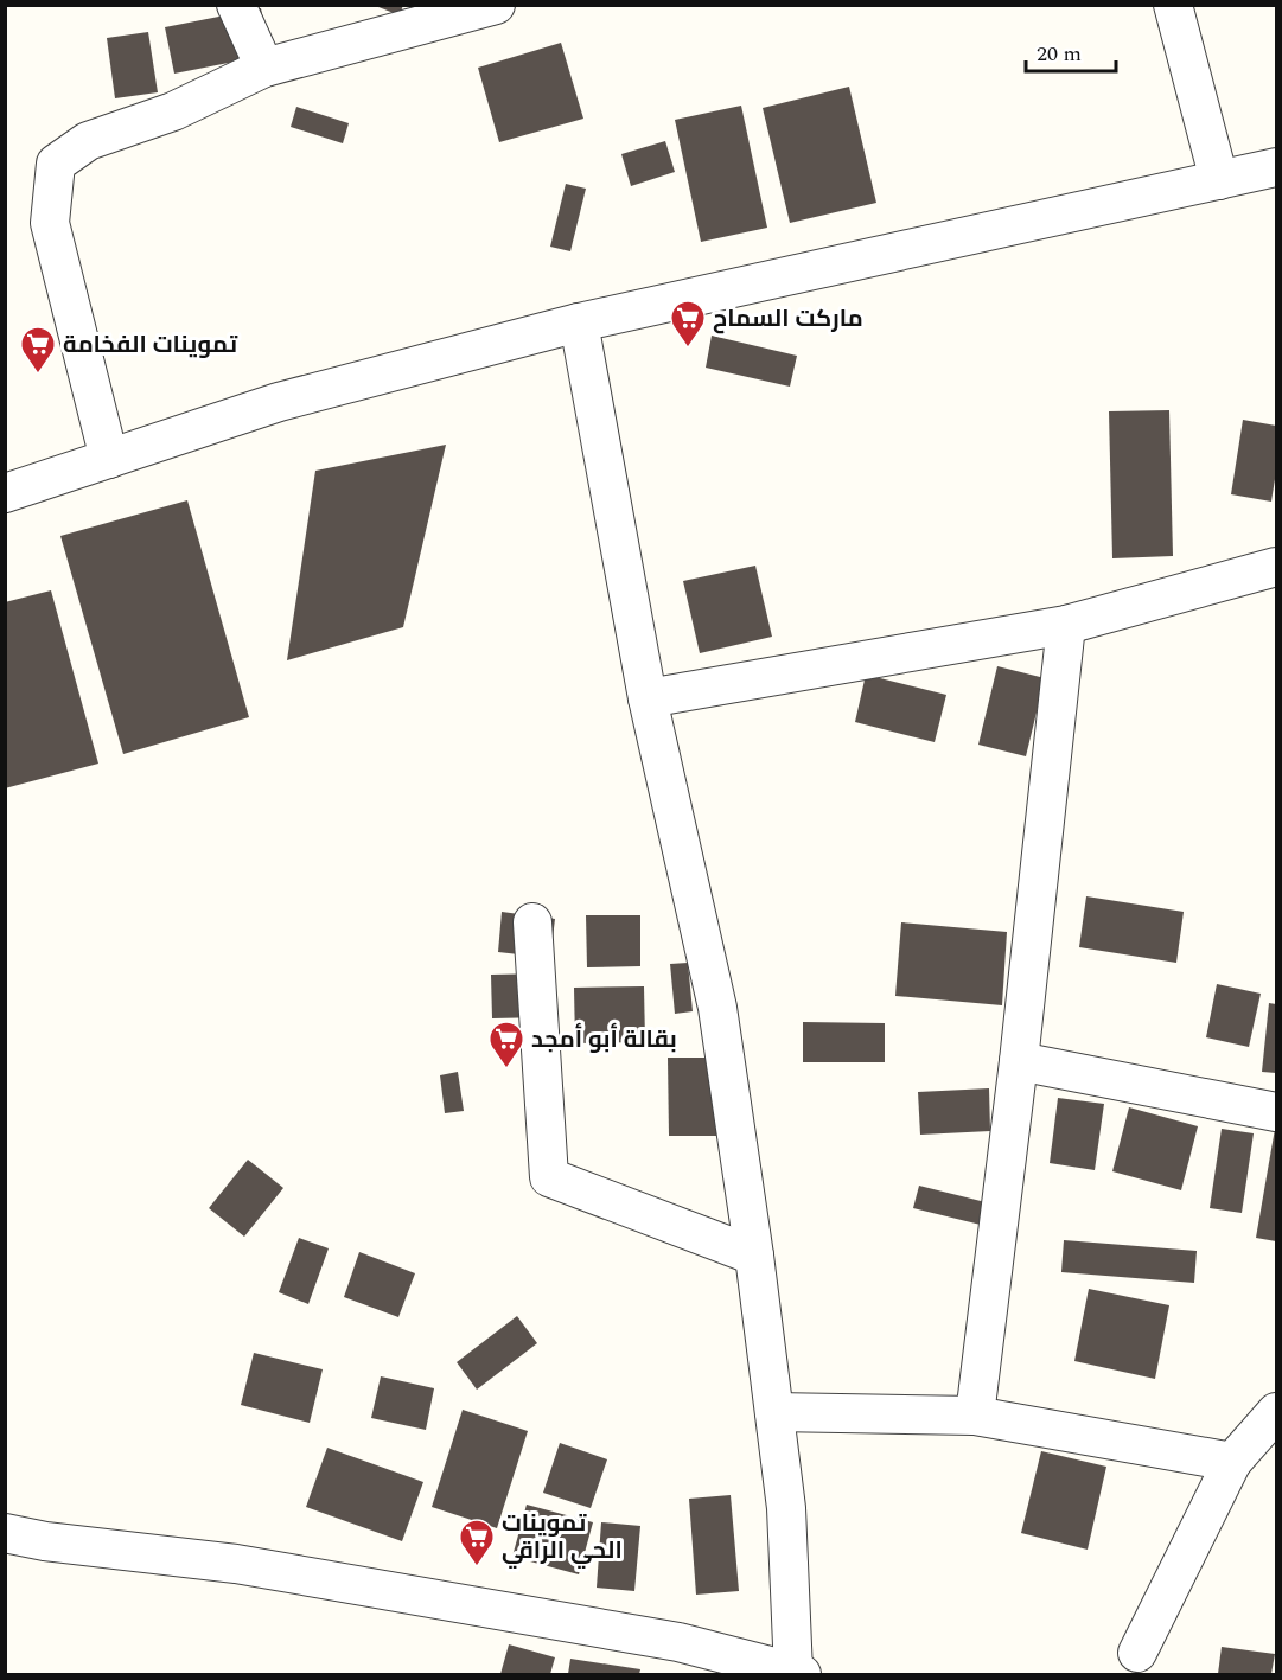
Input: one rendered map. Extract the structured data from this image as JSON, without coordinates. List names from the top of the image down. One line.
{"places":{"supermarket":["ماركت السماح","تموينات الفخامة","بقالة أبو أمجد","تموينات الحي الراقي"]},"scale_bar":"20 m"}
